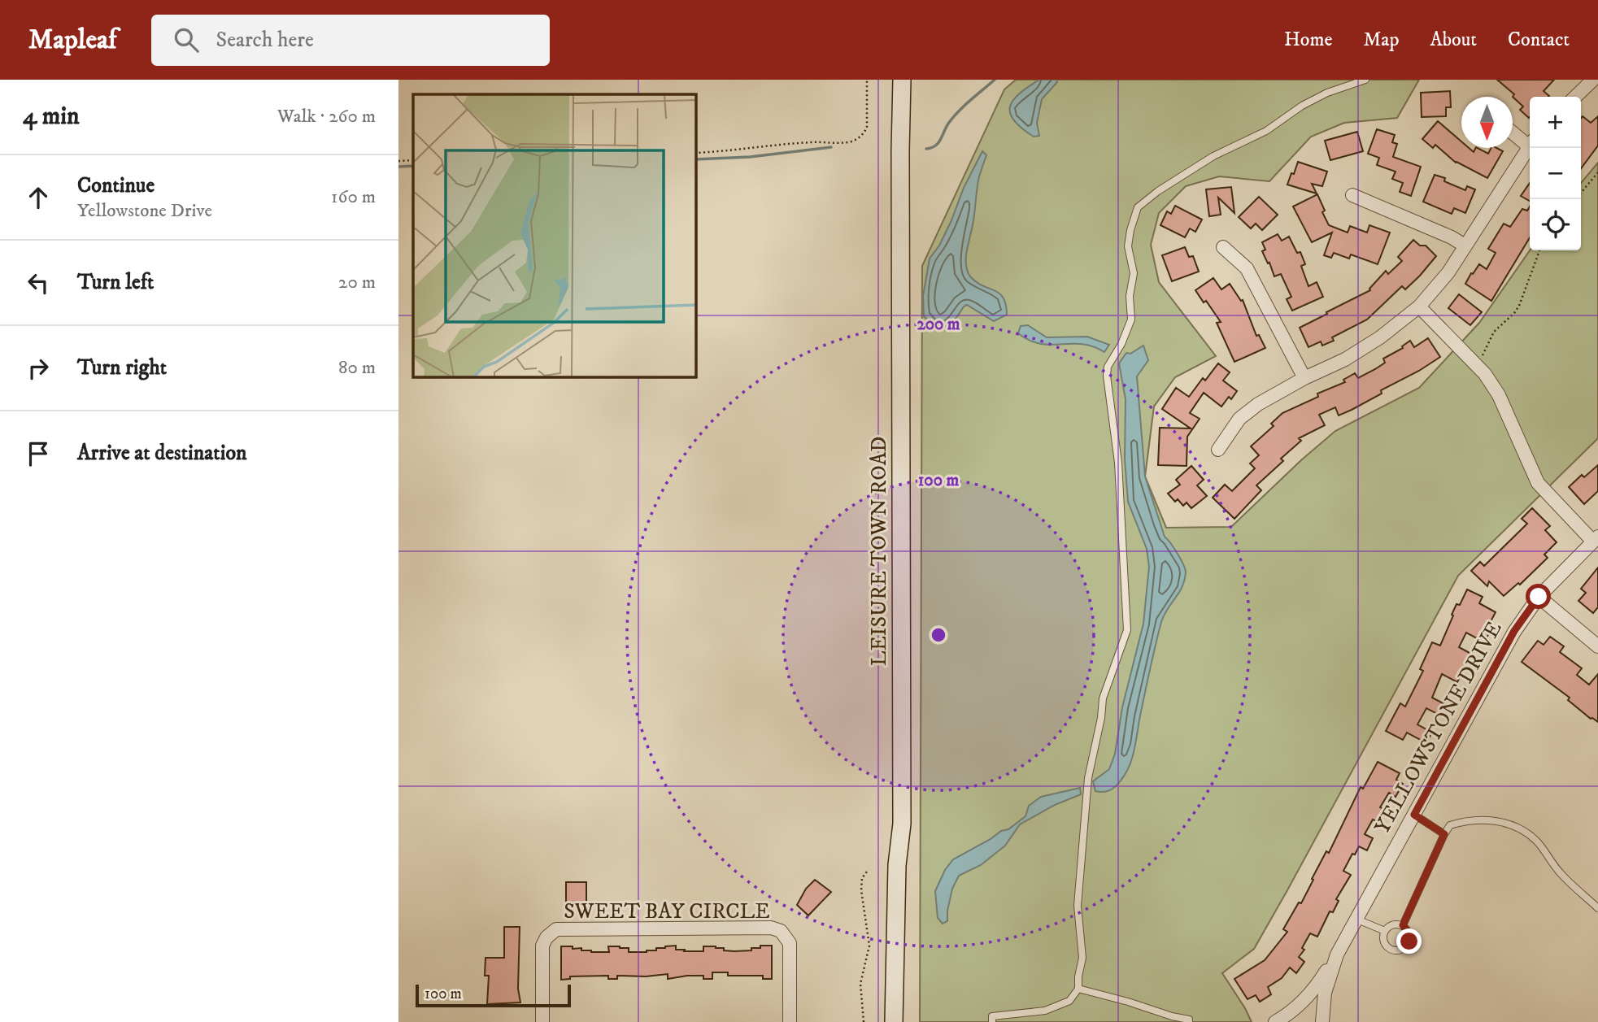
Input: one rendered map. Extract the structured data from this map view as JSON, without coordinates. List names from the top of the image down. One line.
{"streets":{"main road":["LEISURE TOWN ROAD"],"street":["YELLOWSTONE DRIVE","SWEET BAY CIRCLE"]},"scale_bar":"100 m","north":"bottom","page":{"header":"Mapleaf","search":"Search here","nav":["Home","Map","About","Contact"],"heading":["4 min","Walk · 260 m"],"map_buttons":["+","−"],"list":[["Continue","Yellowstone Drive","160 m"],["Turn left","20 m"],["Turn right","80 m"],"Arrive at destination"],"scale":"100 m"},"rings":["200 m","100 m"]}
